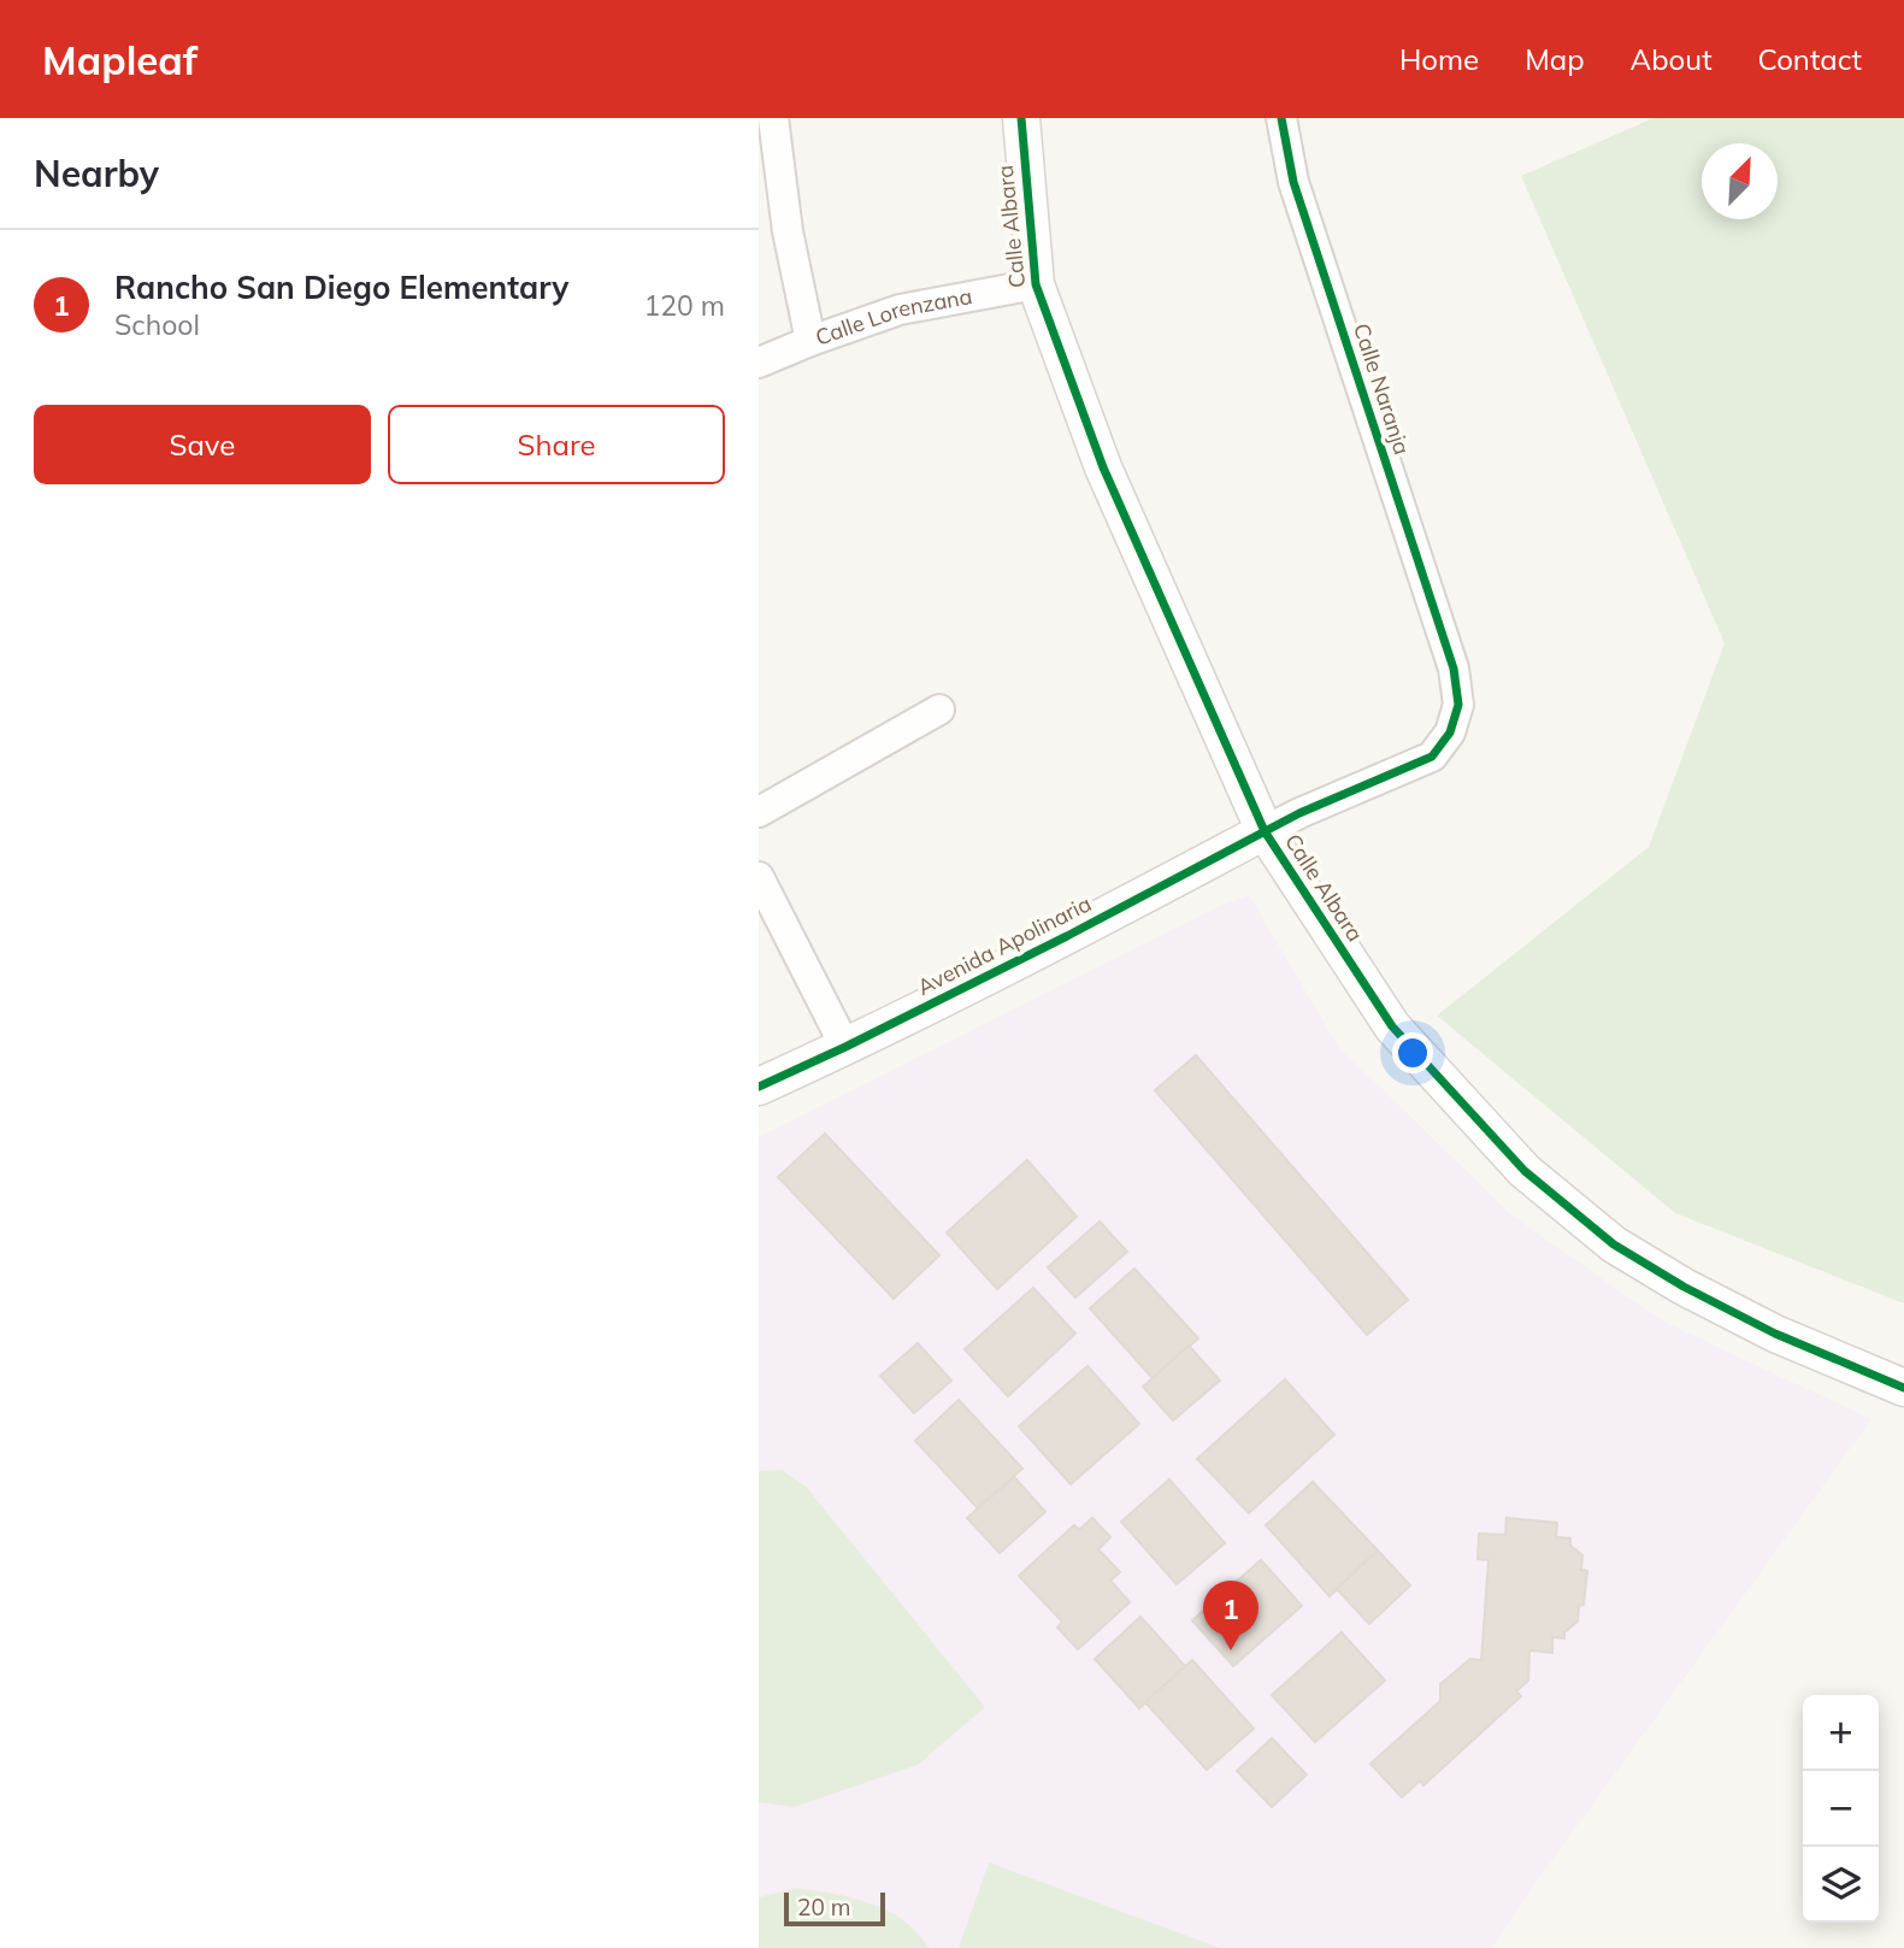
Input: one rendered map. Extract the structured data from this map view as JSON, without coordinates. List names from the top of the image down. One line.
{"streets":{"street":["Calle Albara","Calle Lorenzana","Calle Naranja","Avenida Apolinaria"]},"crossings":[["Calle Albara","Calle Lorenzana"],["Calle Albara","Calle Naranja"],["Calle Albara","Avenida Apolinaria"],["Calle Naranja","Avenida Apolinaria"]],"scale_bar":"20 m","north":"top right","page":{"header":"Mapleaf","nav":["Home","Map","About","Contact"],"heading":"Nearby","list":[{"mark":"1","name":"Rancho San Diego Elementary","note":"School","value":"120 m"}],"buttons":["Save","Share"],"pins":"1","map_buttons":["+","−"],"scale":"20 m"}}
